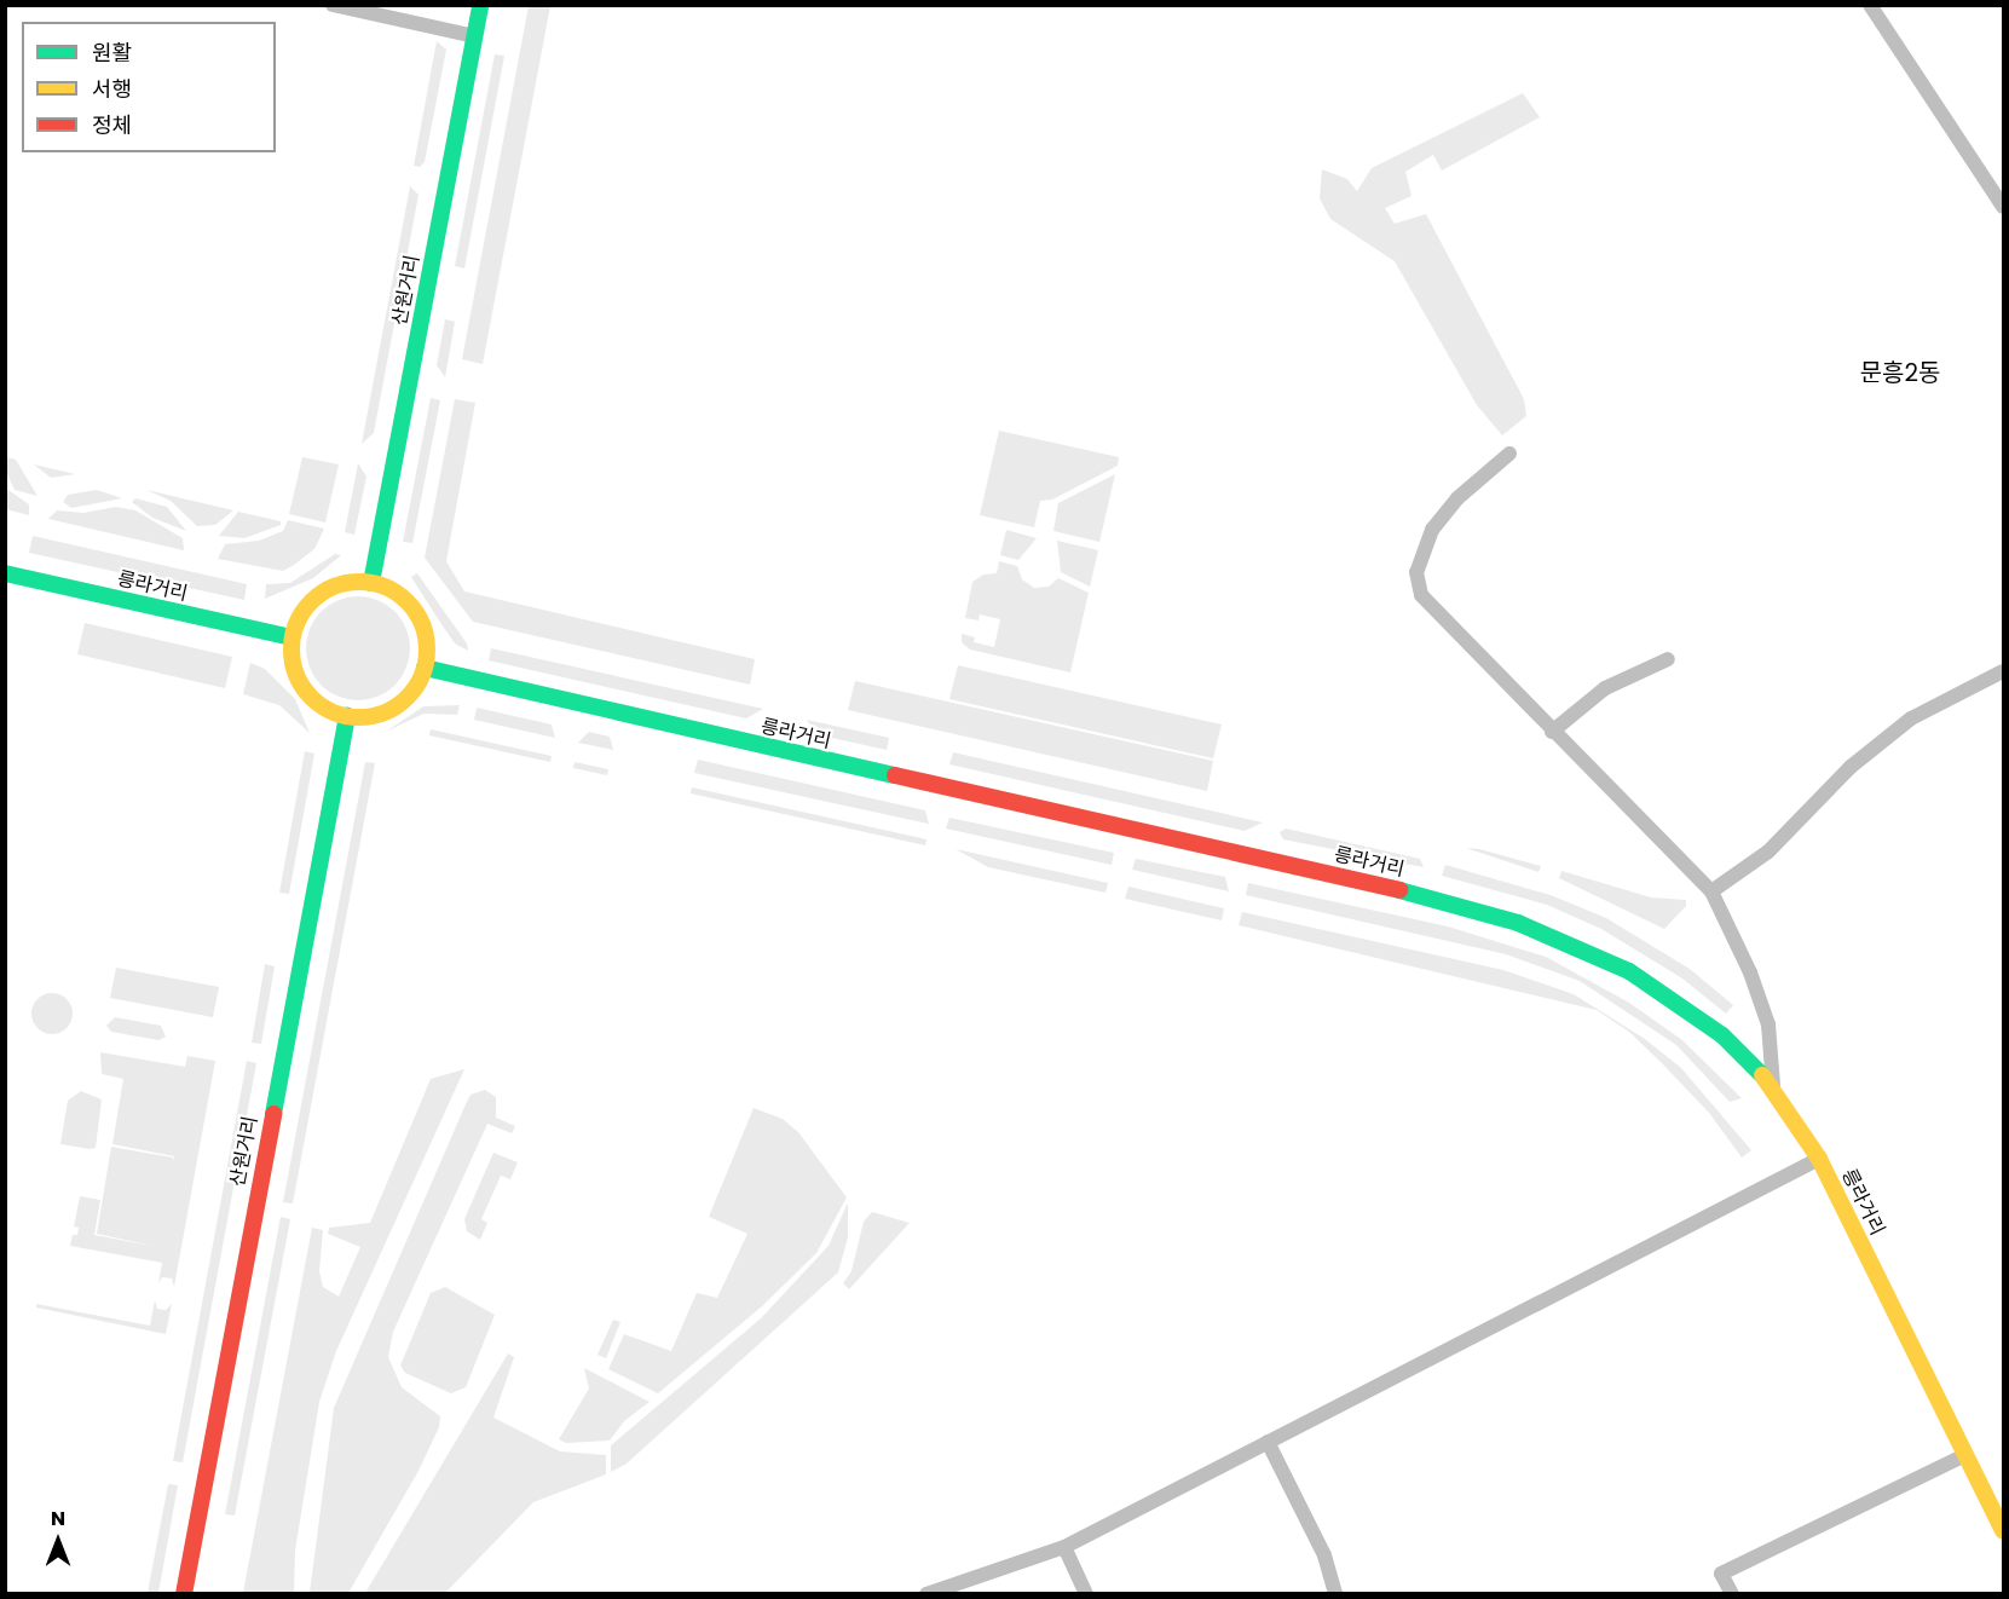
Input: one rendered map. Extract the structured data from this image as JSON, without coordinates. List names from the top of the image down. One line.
{"streets":{"main road":["산원거리","릉라거리"]},"crossings":[["산원거리","릉라거리"]],"districts":["문흥2동"],"legend":["원활","서행","정체"],"north":"top"}
